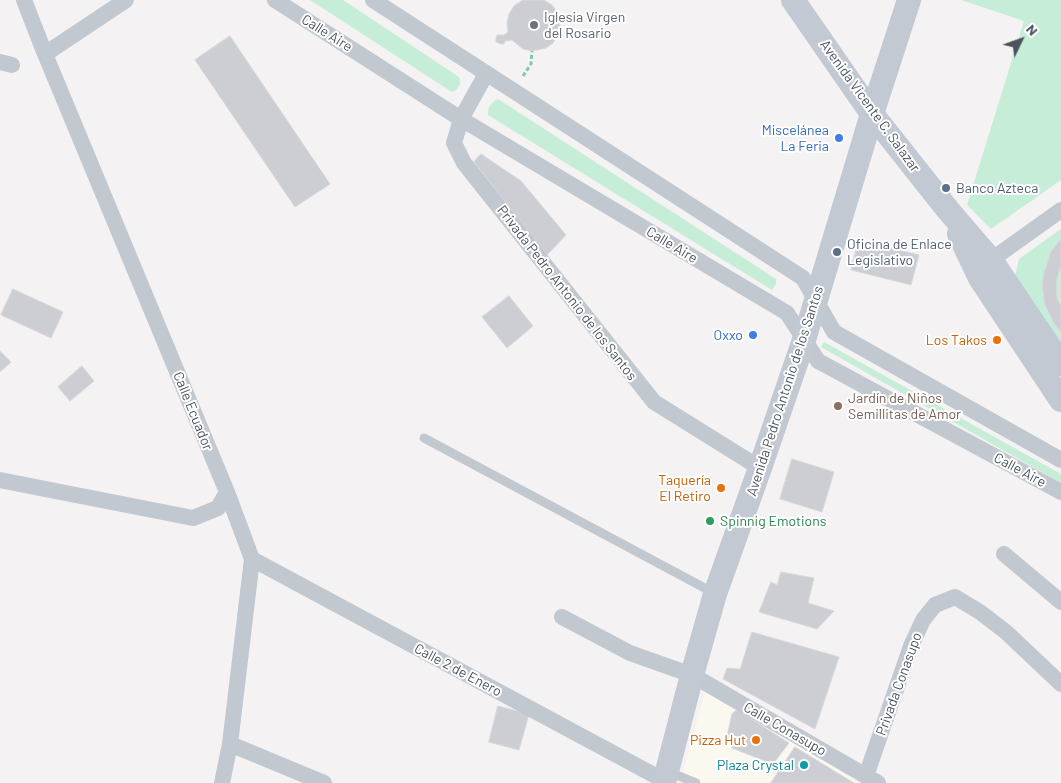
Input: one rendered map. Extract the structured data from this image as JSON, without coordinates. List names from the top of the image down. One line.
{"streets":{"street":["Calle Aire","Avenida Vicente C. Salazar","Privada Pedro Antonio de los Santos","Avenida Pedro Antonio de los Santos","Calle Ecuador","Calle 2 de Enero","Privada Conasupo","Calle Conasupo"]},"crossings":[["Calle Aire","Privada Pedro Antonio de los Santos"],["Calle Aire","Avenida Pedro Antonio de los Santos"],["Avenida Vicente C. Salazar","Avenida Pedro Antonio de los Santos"],["Privada Pedro Antonio de los Santos","Avenida Pedro Antonio de los Santos"],["Avenida Pedro Antonio de los Santos","Calle 2 de Enero"],["Avenida Pedro Antonio de los Santos","Calle Conasupo"],["Calle Ecuador","Calle 2 de Enero"],["Privada Conasupo","Calle Conasupo"]],"places":["Iglesia Virgen del Rosario","Miscelánea La Feria","Banco Azteca","Oficina de Enlace Legislativo","Oxxo","Los Takos","Jardín de Niños Semillitas de Amor","Taquería El Retiro","Spinnig Emotions","Pizza Hut","Plaza Crystal"],"north":"top right"}
